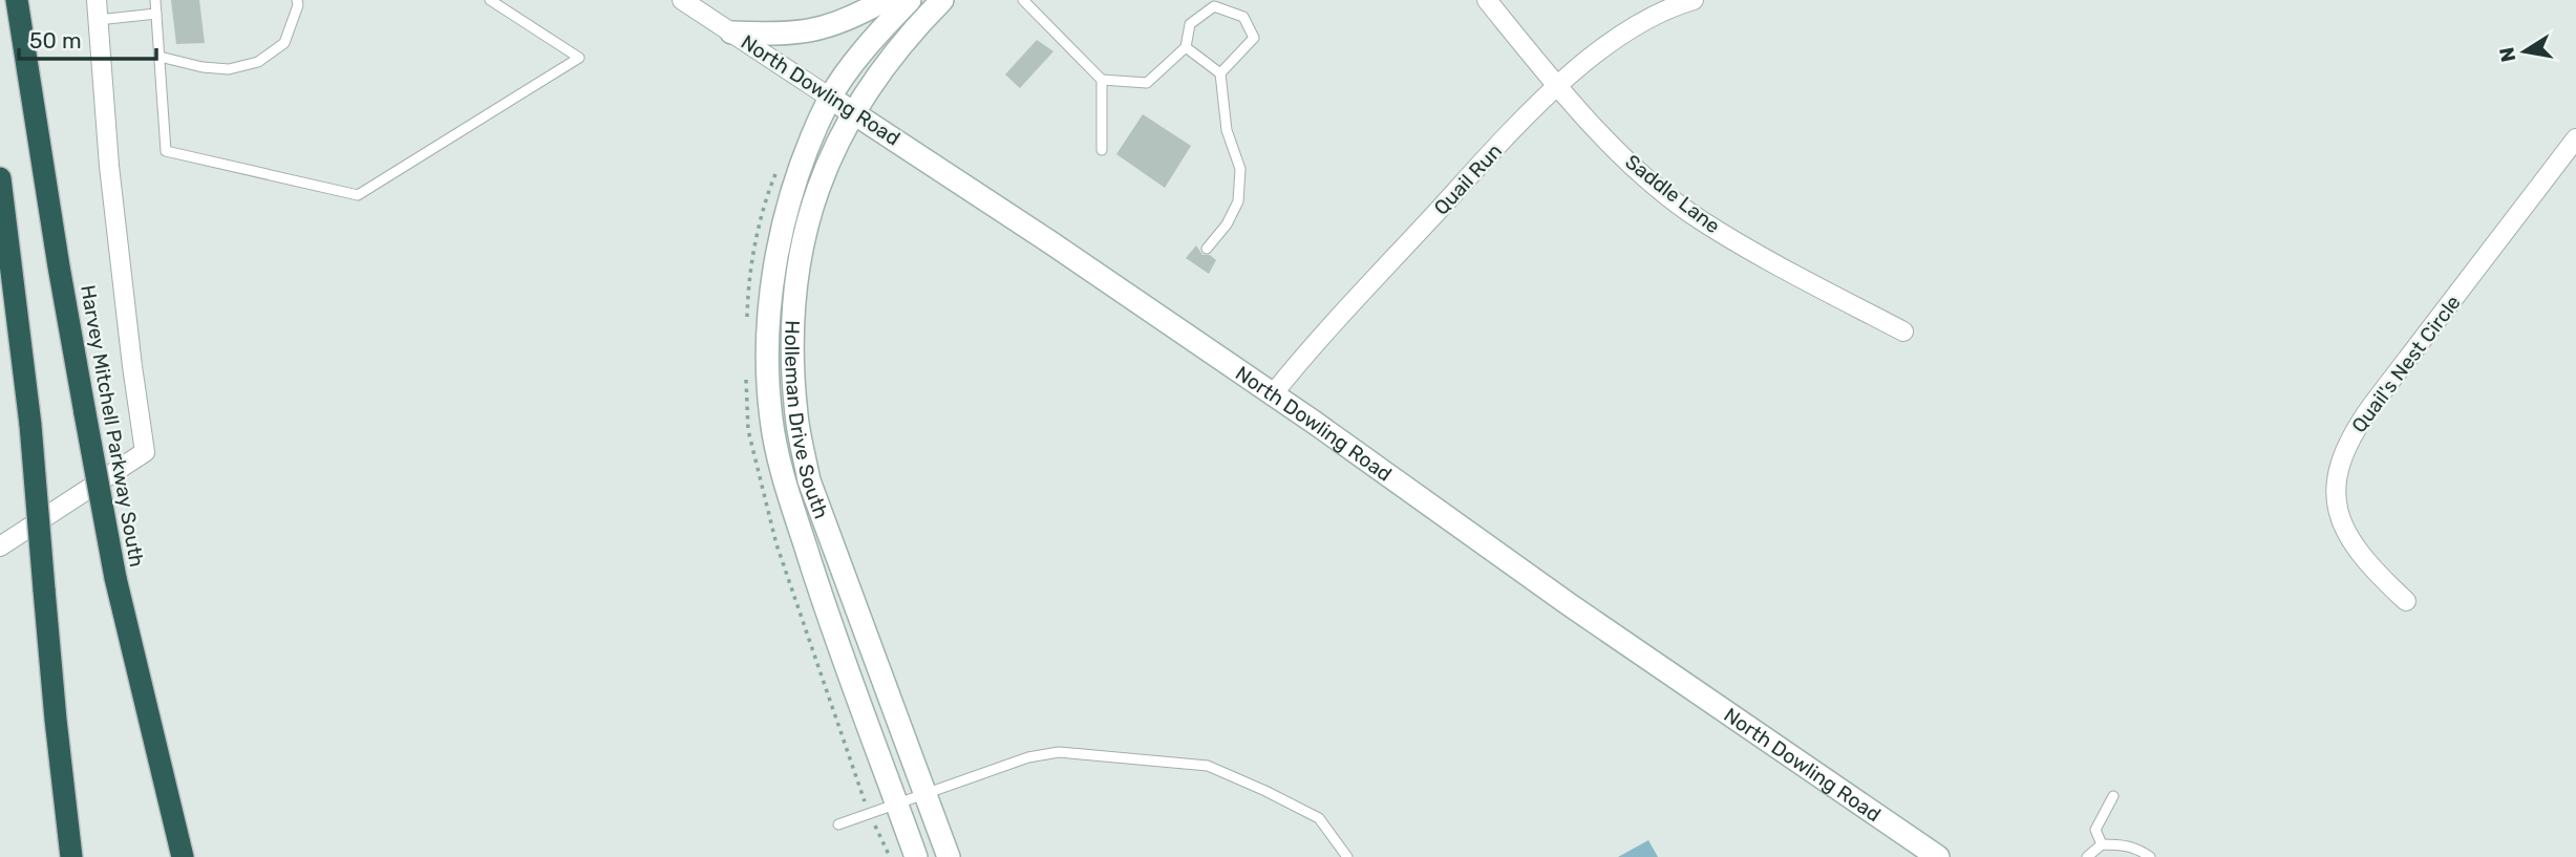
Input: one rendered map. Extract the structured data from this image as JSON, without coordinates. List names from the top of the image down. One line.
{"streets":{"highway":["Harvey Mitchell Parkway South"],"street":["North Dowling Road","Quail Run","Saddle Lane","Quail's Nest Circle","Holleman Drive South"]},"crossings":[["North Dowling Road","Quail Run"],["North Dowling Road","Holleman Drive South"],["Quail Run","Saddle Lane"]],"scale_bar":"50 m","north":"left"}
